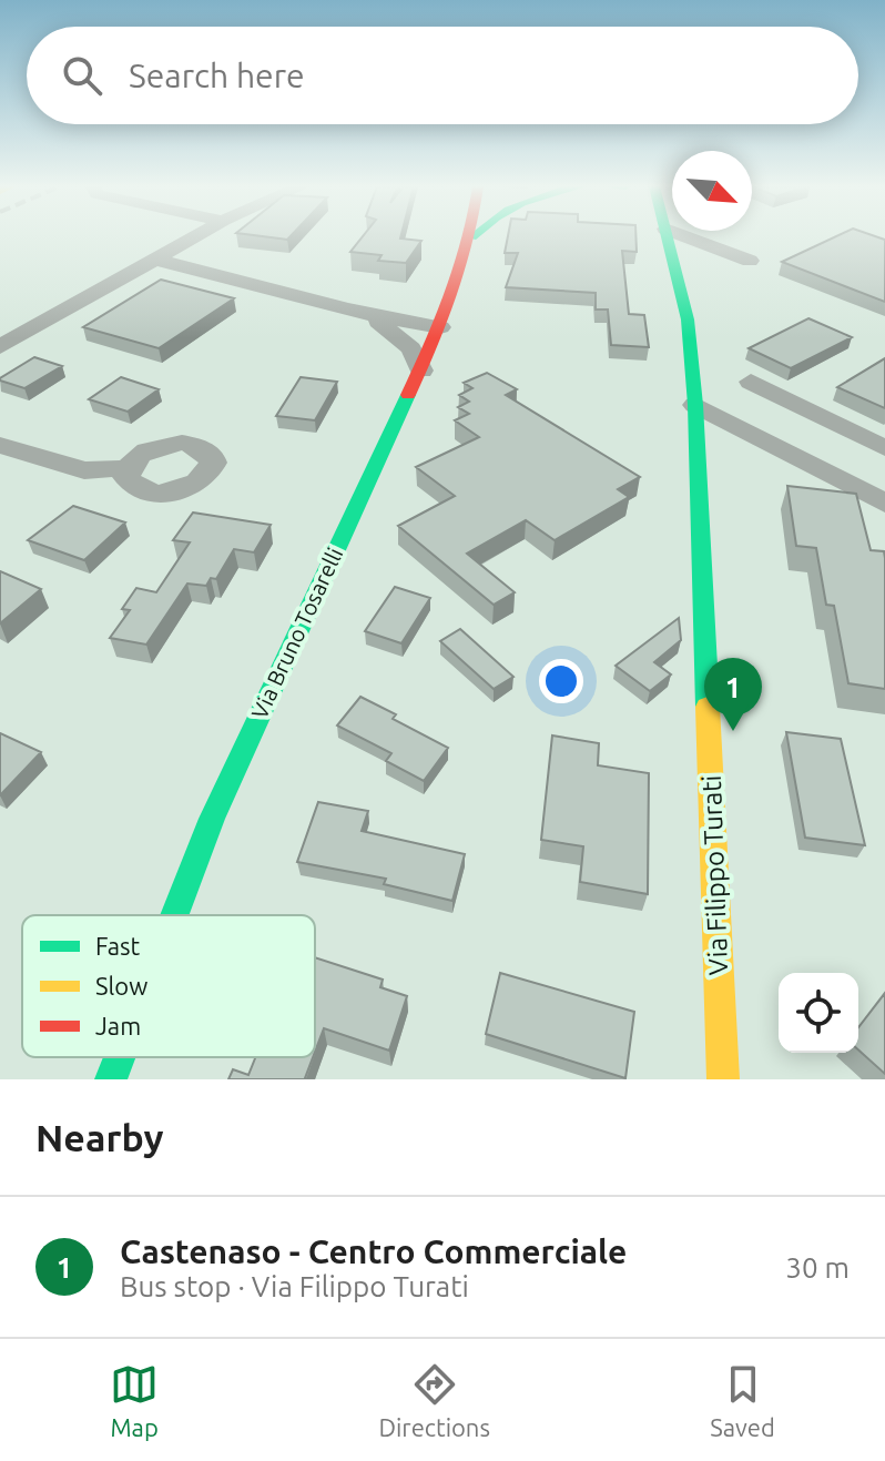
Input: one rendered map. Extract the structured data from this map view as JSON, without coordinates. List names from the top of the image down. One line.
{"streets":{"street":["Via Bruno Tosarelli","Via Filippo Turati"]},"legend":["Fast","Slow","Jam"],"north":"bottom right","page":{"search":"Search here","pins":"1","heading":"Nearby","list":[{"mark":"1","name":"Castenaso - Centro Commerciale","note":"Bus stop · Via Filippo Turati","value":"30 m"}],"nav":["Map","Directions","Saved"]}}
